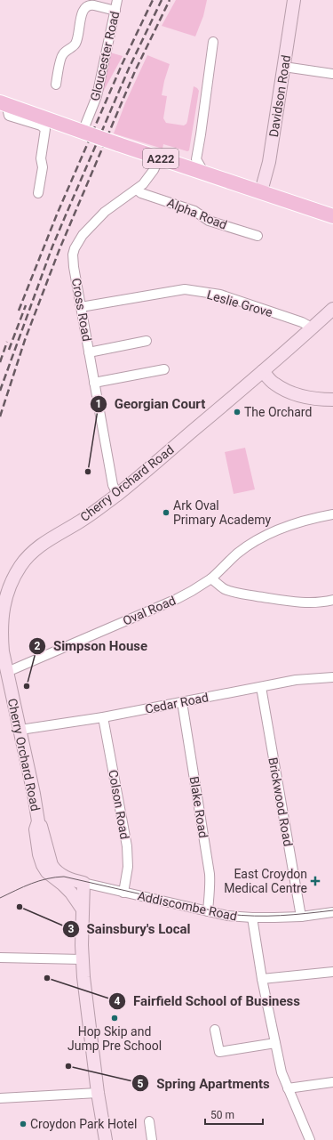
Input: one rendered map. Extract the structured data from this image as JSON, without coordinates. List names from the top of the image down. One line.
{"streets":{"main road":["A222"],"street":["Gloucester Road","Davidson Road","Alpha Road","Leslie Grove","Cross Road","Cherry Orchard Road","Oval Road","Cedar Road","Brickwood Road","Colson Road","Blake Road","Addiscombe Road"]},"crossings":[["Gloucester Road","A222"],["Davidson Road","A222"],["A222","Cross Road"],["Alpha Road","Cross Road"],["Leslie Grove","Cross Road"],["Leslie Grove","Cherry Orchard Road"],["Cross Road","Cherry Orchard Road"],["Cherry Orchard Road","Oval Road"],["Cherry Orchard Road","Cedar Road"],["Cherry Orchard Road","Addiscombe Road"],["Cedar Road","Brickwood Road"],["Cedar Road","Colson Road"],["Cedar Road","Blake Road"],["Brickwood Road","Addiscombe Road"],["Colson Road","Addiscombe Road"],["Blake Road","Addiscombe Road"]],"places":{"other":["The Orchard","Georgian Court","Ark Oval Primary Academy","Simpson House","Sainsbury's Local","Fairfield School of Business","Hop Skip and Jump Pre School","Spring Apartments","Croydon Park Hotel"],"health":["East Croydon Medical Centre"]},"scale_bar":"50 m"}
